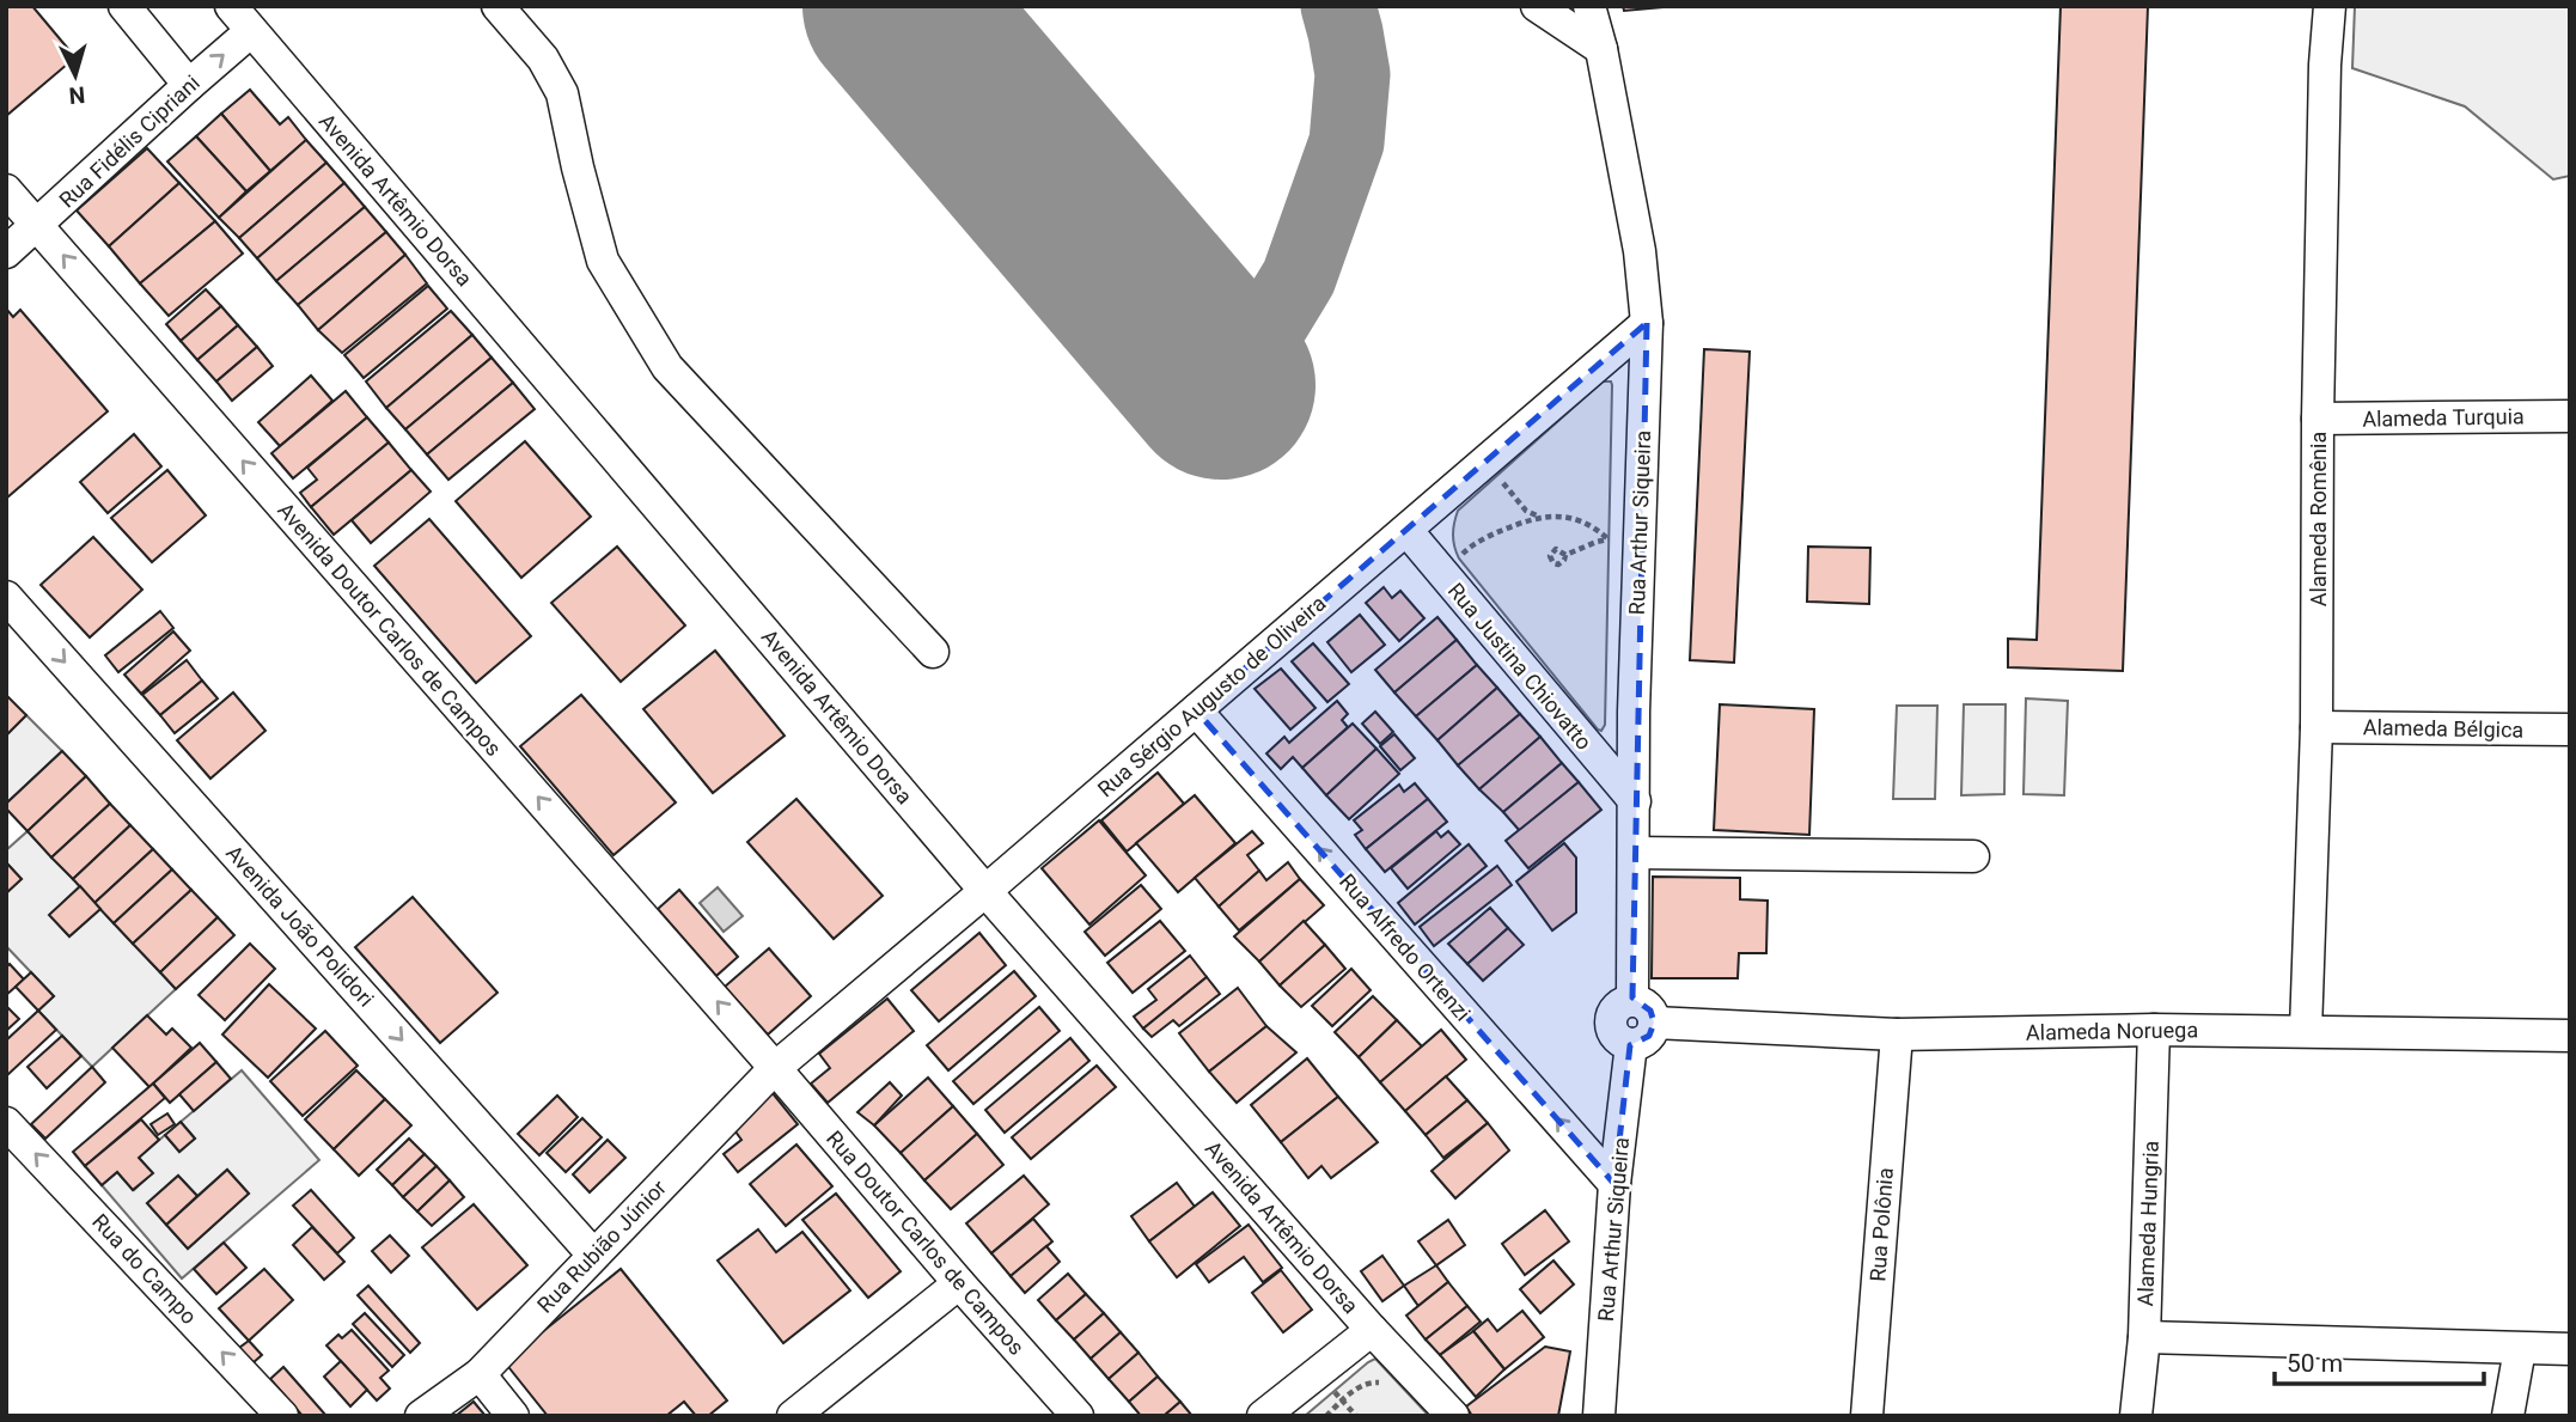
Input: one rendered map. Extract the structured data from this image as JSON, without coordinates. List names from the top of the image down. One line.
{"streets":{"street":["Rua Fidélis Cipriani","Avenida Artêmio Dorsa","Alameda Turquia","Alameda Romênia","Rua Arthur Siqueira","Avenida Doutor Carlos de Campos","Rua Justina Chiovatto","Rua Sérgio Augusto de Oliveira","Alameda Bélgica","Avenida João Polidori","Rua Alfredo Ortenzi","Alameda Noruega","Alameda Hungria","Rua Polônia","Rua Doutor Carlos de Campos","Rua Rubião Júnior","Rua do Campo"]},"crossings":[["Rua Fidélis Cipriani","Avenida Artêmio Dorsa"],["Rua Fidélis Cipriani","Avenida Doutor Carlos de Campos"],["Avenida Artêmio Dorsa","Rua Sérgio Augusto de Oliveira"],["Alameda Turquia","Alameda Romênia"],["Alameda Romênia","Alameda Bélgica"],["Alameda Romênia","Alameda Noruega"],["Rua Arthur Siqueira","Rua Justina Chiovatto"],["Rua Arthur Siqueira","Rua Sérgio Augusto de Oliveira"],["Rua Arthur Siqueira","Rua Alfredo Ortenzi"],["Rua Arthur Siqueira","Alameda Noruega"],["Avenida Doutor Carlos de Campos","Rua Sérgio Augusto de Oliveira"],["Avenida Doutor Carlos de Campos","Rua Doutor Carlos de Campos"],["Avenida Doutor Carlos de Campos","Rua Rubião Júnior"],["Rua Justina Chiovatto","Rua Sérgio Augusto de Oliveira"],["Rua Sérgio Augusto de Oliveira","Rua Alfredo Ortenzi"],["Rua Sérgio Augusto de Oliveira","Rua Doutor Carlos de Campos"],["Rua Sérgio Augusto de Oliveira","Rua Rubião Júnior"],["Avenida João Polidori","Rua Rubião Júnior"],["Alameda Noruega","Alameda Hungria"],["Alameda Noruega","Rua Polônia"],["Rua Doutor Carlos de Campos","Rua Rubião Júnior"]],"one_way":["Avenida Doutor Carlos de Campos","Avenida João Polidori","Rua Alfredo Ortenzi","Rua do Campo"],"scale_bar":"50 m","north":"bottom"}
